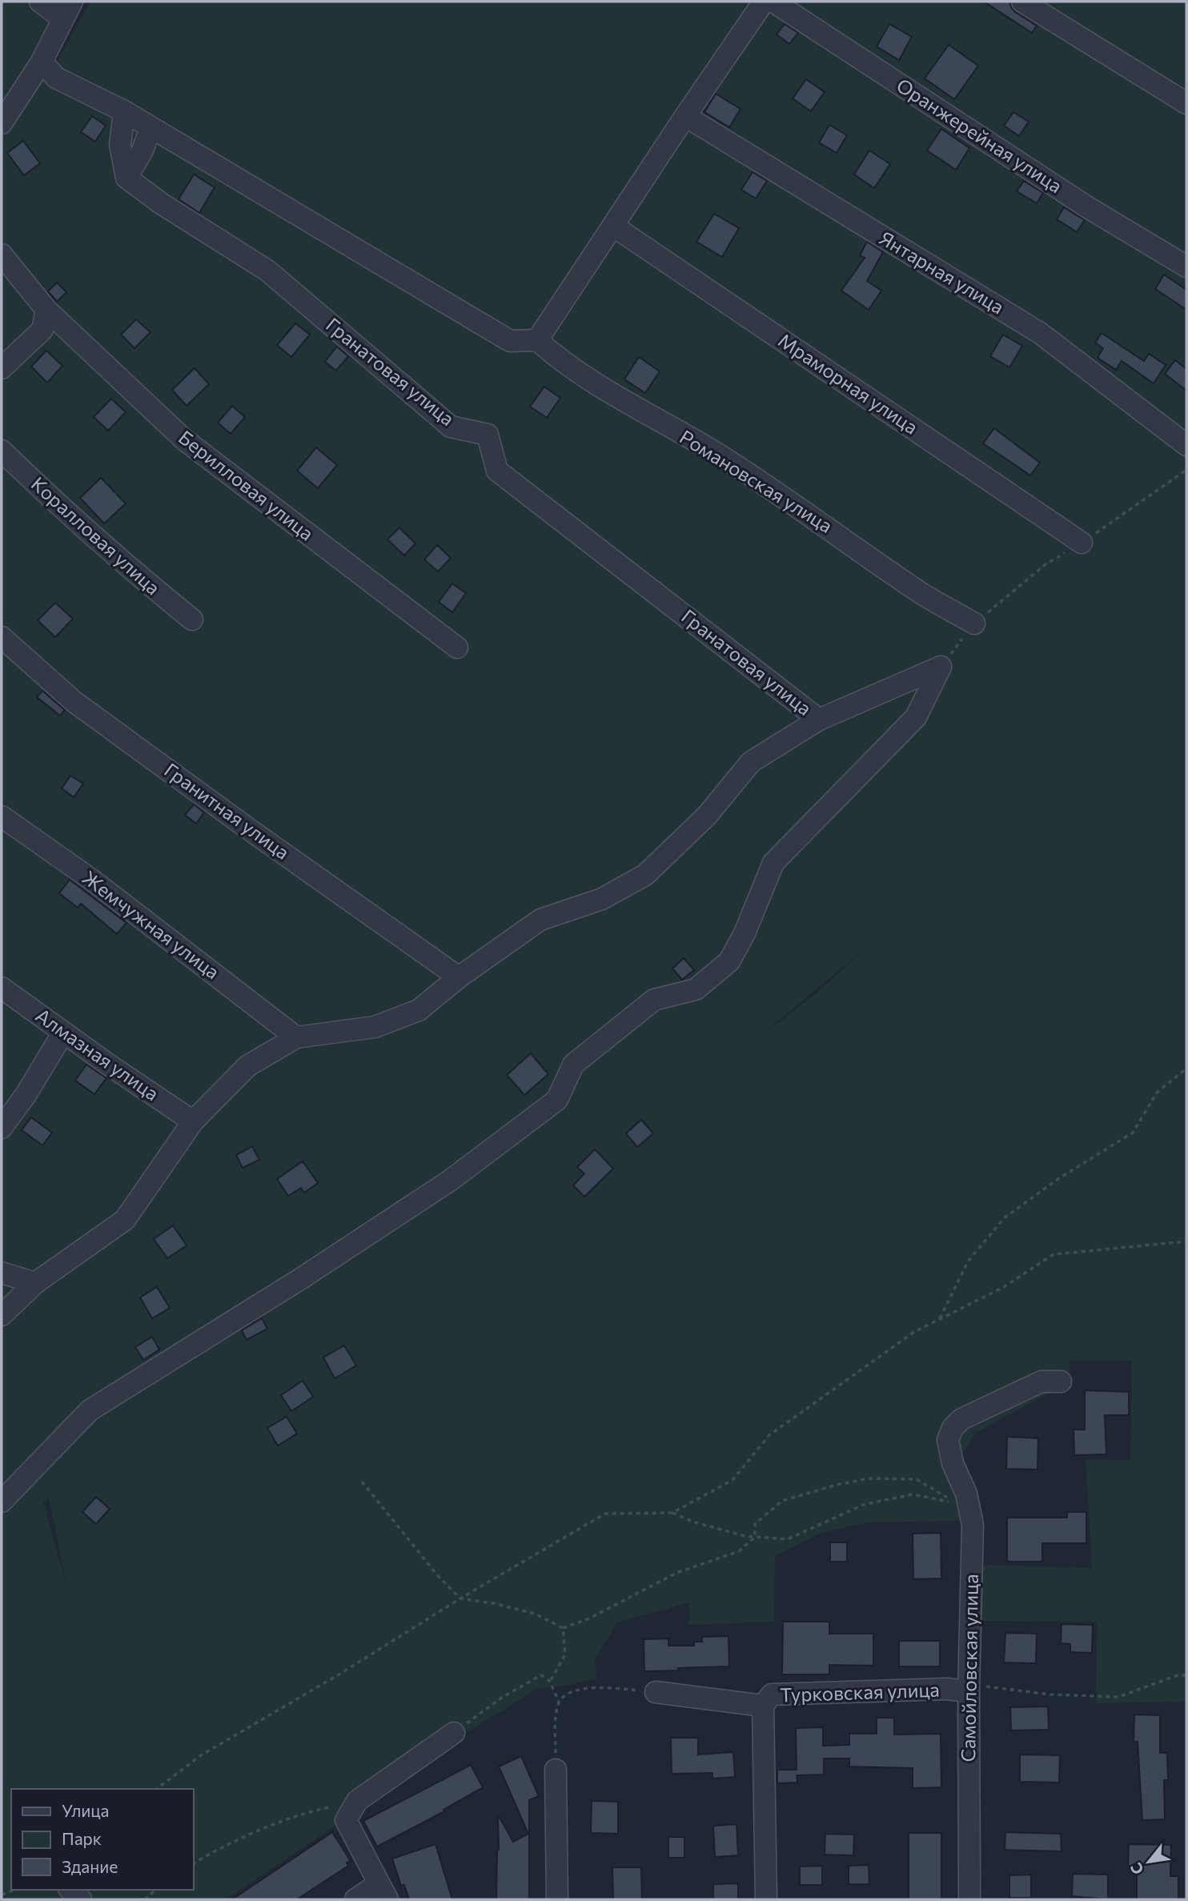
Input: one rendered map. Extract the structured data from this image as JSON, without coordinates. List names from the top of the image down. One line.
{"streets":{"street":["Оранжерейная улица","Янтарная улица","Гранатовая улица","Мраморная улица","Романовская улица","Берилловая улица","Коралловая улица","Гранитная улица","Жемчужная улица","Алмазная улица","Самойловская улица","Турковская улица"]},"crossings":[["Самойловская улица","Турковская улица"]],"legend":["Улица","Парк","Здание"],"north":"bottom left"}
